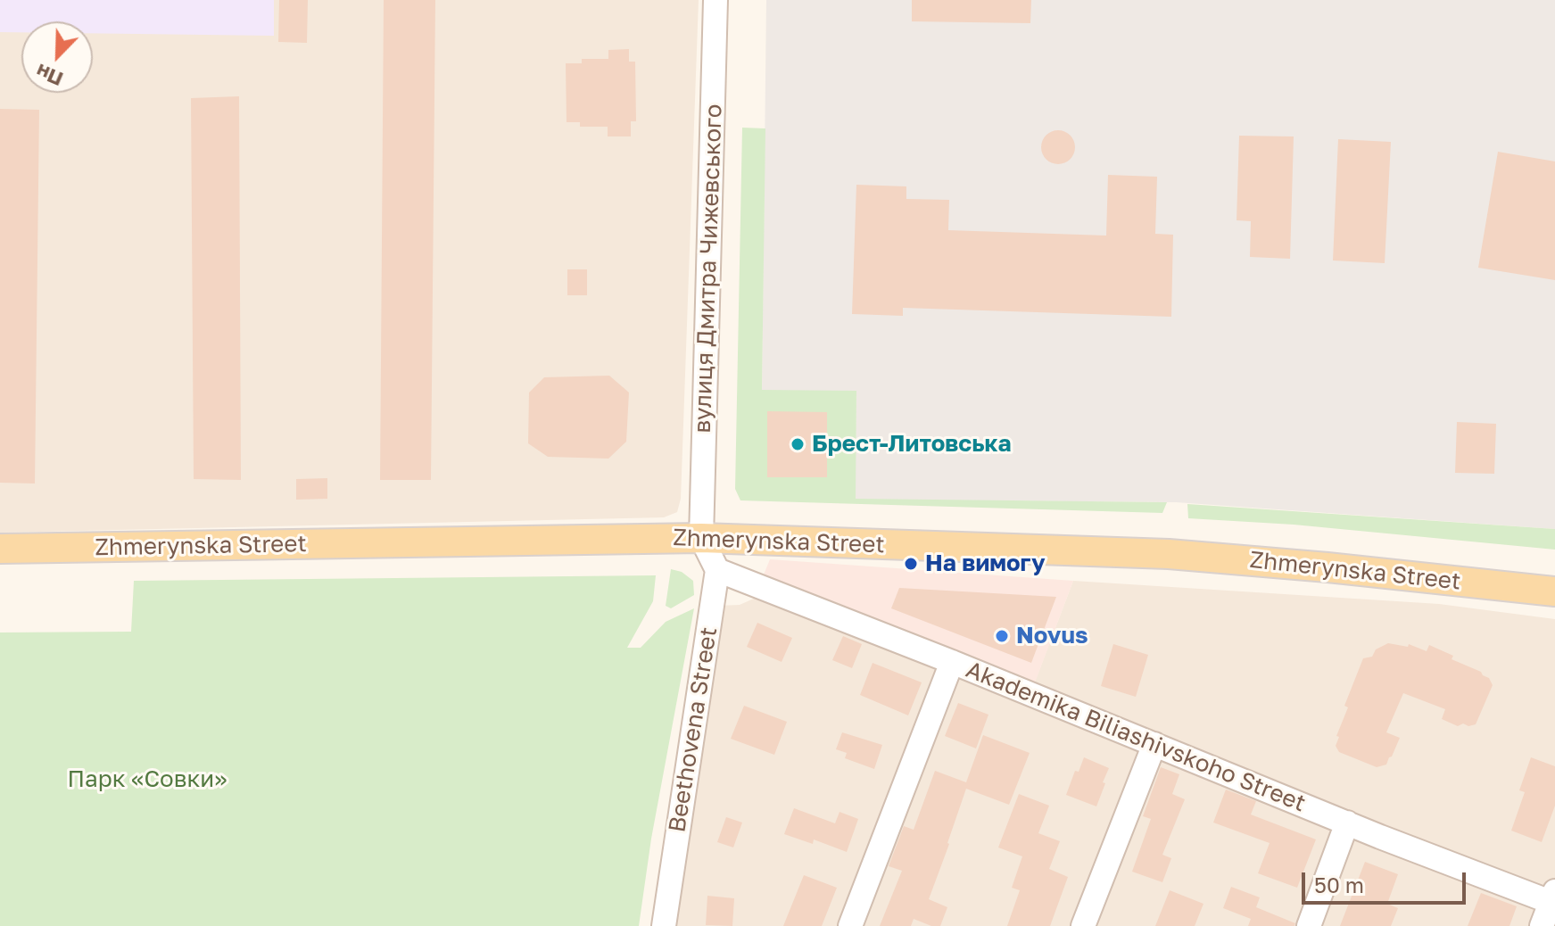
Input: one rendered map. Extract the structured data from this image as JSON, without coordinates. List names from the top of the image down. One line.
{"streets":{"main road":["Zhmerynska Street"],"street":["вулиця Дмитра Чижевського","Beethovena Street","Akademika Biliashivskoho Street"]},"crossings":[["вулиця Дмитра Чижевського","Zhmerynska Street"],["Beethovena Street","Akademika Biliashivskoho Street"]],"parks":["Парк «Совки»"],"places":["Брест-Литовська","На вимогу","Novus"],"scale_bar":"50 m","north":"bottom left"}
